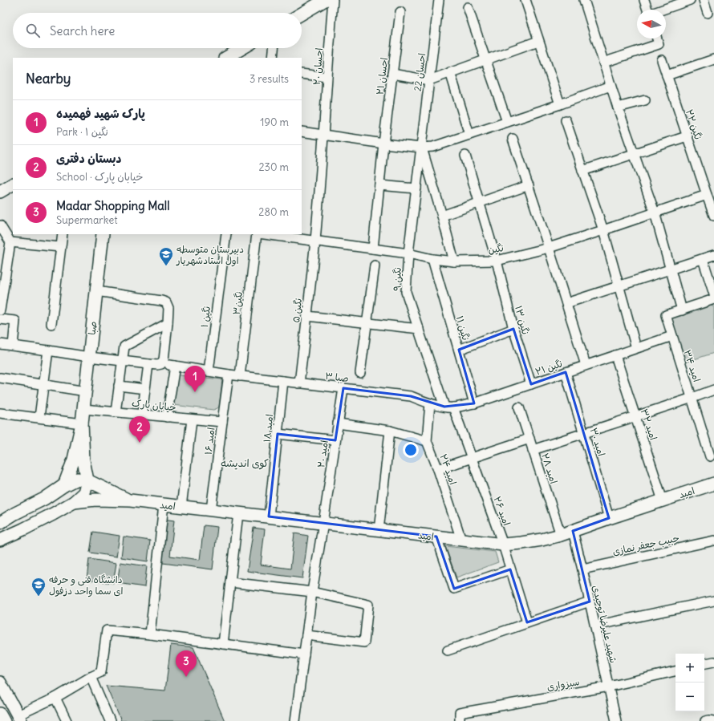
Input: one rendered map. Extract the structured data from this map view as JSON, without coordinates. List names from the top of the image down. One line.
{"streets":{"main road":["صبا","امید"],"street":["احسان ۲۰","احسان 22","احسان ۲۱","نگین ۲۲","نگین","نگین ۹","نگین۳","نگین ۵","نگین ۱","نگین ۱۳","نگین ۱۱","امید ۳۴","نگین ۲۱","صبا ۳","خیابان پارک","امید ۳۲","امید ۱۸","امید ۱۶","امید ۳۰","امید ۲۰","امید ۲۸","امید ۲۴","امید ۲۶","حبیب جعفر نمازی","شهید علیرضا توحیدی","سبزواری"]},"crossings":[["احسان ۲۰","نگین"],["احسان ۲۰","نگین ۵"],["احسان 22","نگین ۹"],["احسان ۲۱","نگین"],["نگین ۲۲","نگین"],["نگین","نگین ۹"],["نگین","نگین ۵"],["نگین","نگین ۱۳"],["نگین","نگین ۱۱"],["نگین ۹","نگین ۲۱"],["نگین ۹","امید ۲۶"],["نگین۳","صبا ۳"],["نگین ۵","صبا ۳"],["نگین ۱۳","نگین ۲۱"],["صبا","خیابان پارک"],["نگین ۱۱","نگین ۲۱"],["امید ۳۴","نگین ۲۱"],["نگین ۲۱","صبا ۳"],["نگین ۲۱","امید ۳۲"],["نگین ۲۱","امید ۳۰"],["نگین ۲۱","امید ۲۴"],["نگین ۲۱","امید ۲۶"],["صبا ۳","امید ۱۸"],["صبا ۳","امید ۲۰"],["صبا ۳","امید ۲۴"],["خیابان پارک","امید ۱۶"],["امید ۳۲","امید"],["امید ۱۸","امید"],["امید ۱۶","امید"],["امید ۳۰","امید"],["امید ۲۰","امید"],["امید ۲۸","امید"],["امید ۲۴","امید"],["امید","امید ۲۶"],["امید","شهید علیرضا توحیدی"],["حبیب جعفر نمازی","شهید علیرضا توحیدی"],["شهید علیرضا توحیدی","سبزواری"]],"districts":["کوی اندیشه"],"places":{"school or university":["دبیرستان متوسطه اول استادشهریار","دانشگاه فنی و حرفه ای سما واحد دزفول"]},"north":"left","page":{"search":"Search here","heading":["Nearby","3 results"],"list":[{"mark":"1","name":"پارک شهید فهمیده","note":"Park · نگین ۱","value":"190 m"},{"mark":"2","name":"دبستان دفتری","note":"School · خیابان پارک","value":"230 m"},{"mark":"3","name":"Madar Shopping Mall","note":"Supermarket","value":"280 m"}],"pins":["1","2","3"],"map_buttons":["+","−"]}}
